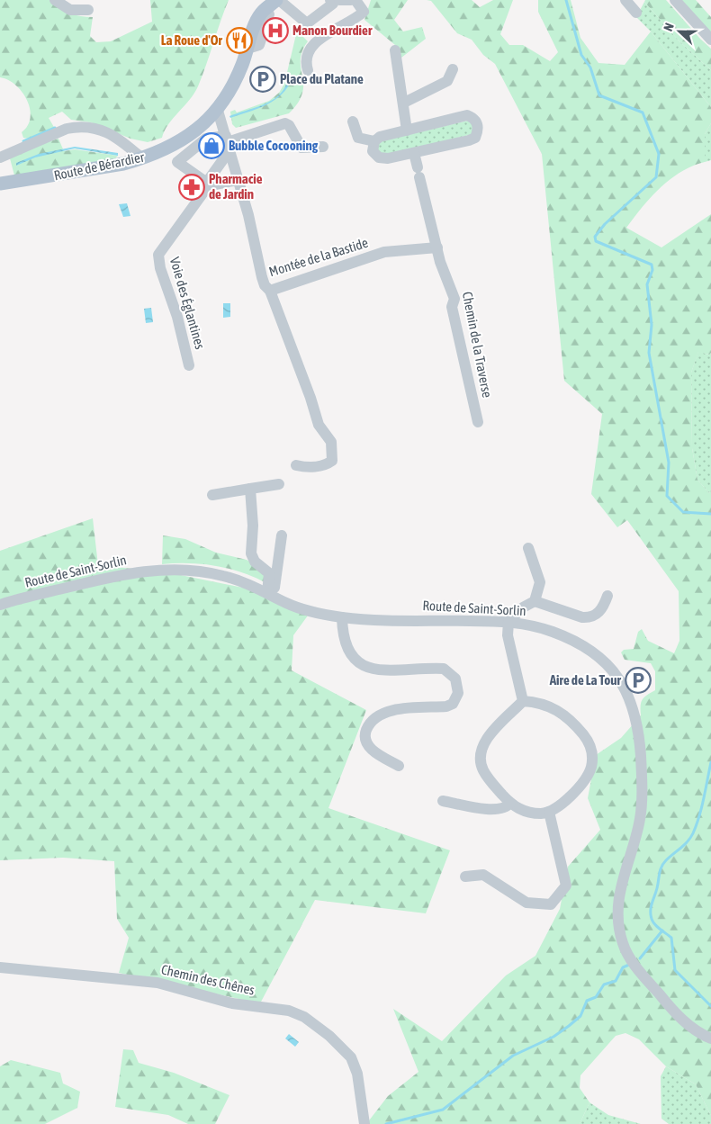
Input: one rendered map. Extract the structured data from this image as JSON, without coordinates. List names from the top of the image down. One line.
{"streets":{"main road":["Route de Bérardier"],"street":["Montée de la Bastide","Voie des Églantines","Chemin de la Traverse","Route de Saint-Sorlin","Chemin des Chênes"]},"crossings":[["Route de Bérardier","Montée de la Bastide"],["Montée de la Bastide","Chemin de la Traverse"]],"places":{"hospital":["Manon Bourdier"],"restaurant":["La Roue d'Or"],"parking":["Place du Platane","Aire de La Tour"],"shop":["Bubble Cocooning"],"pharmacy":["Pharmacie de Jardin"]},"north":"left"}
